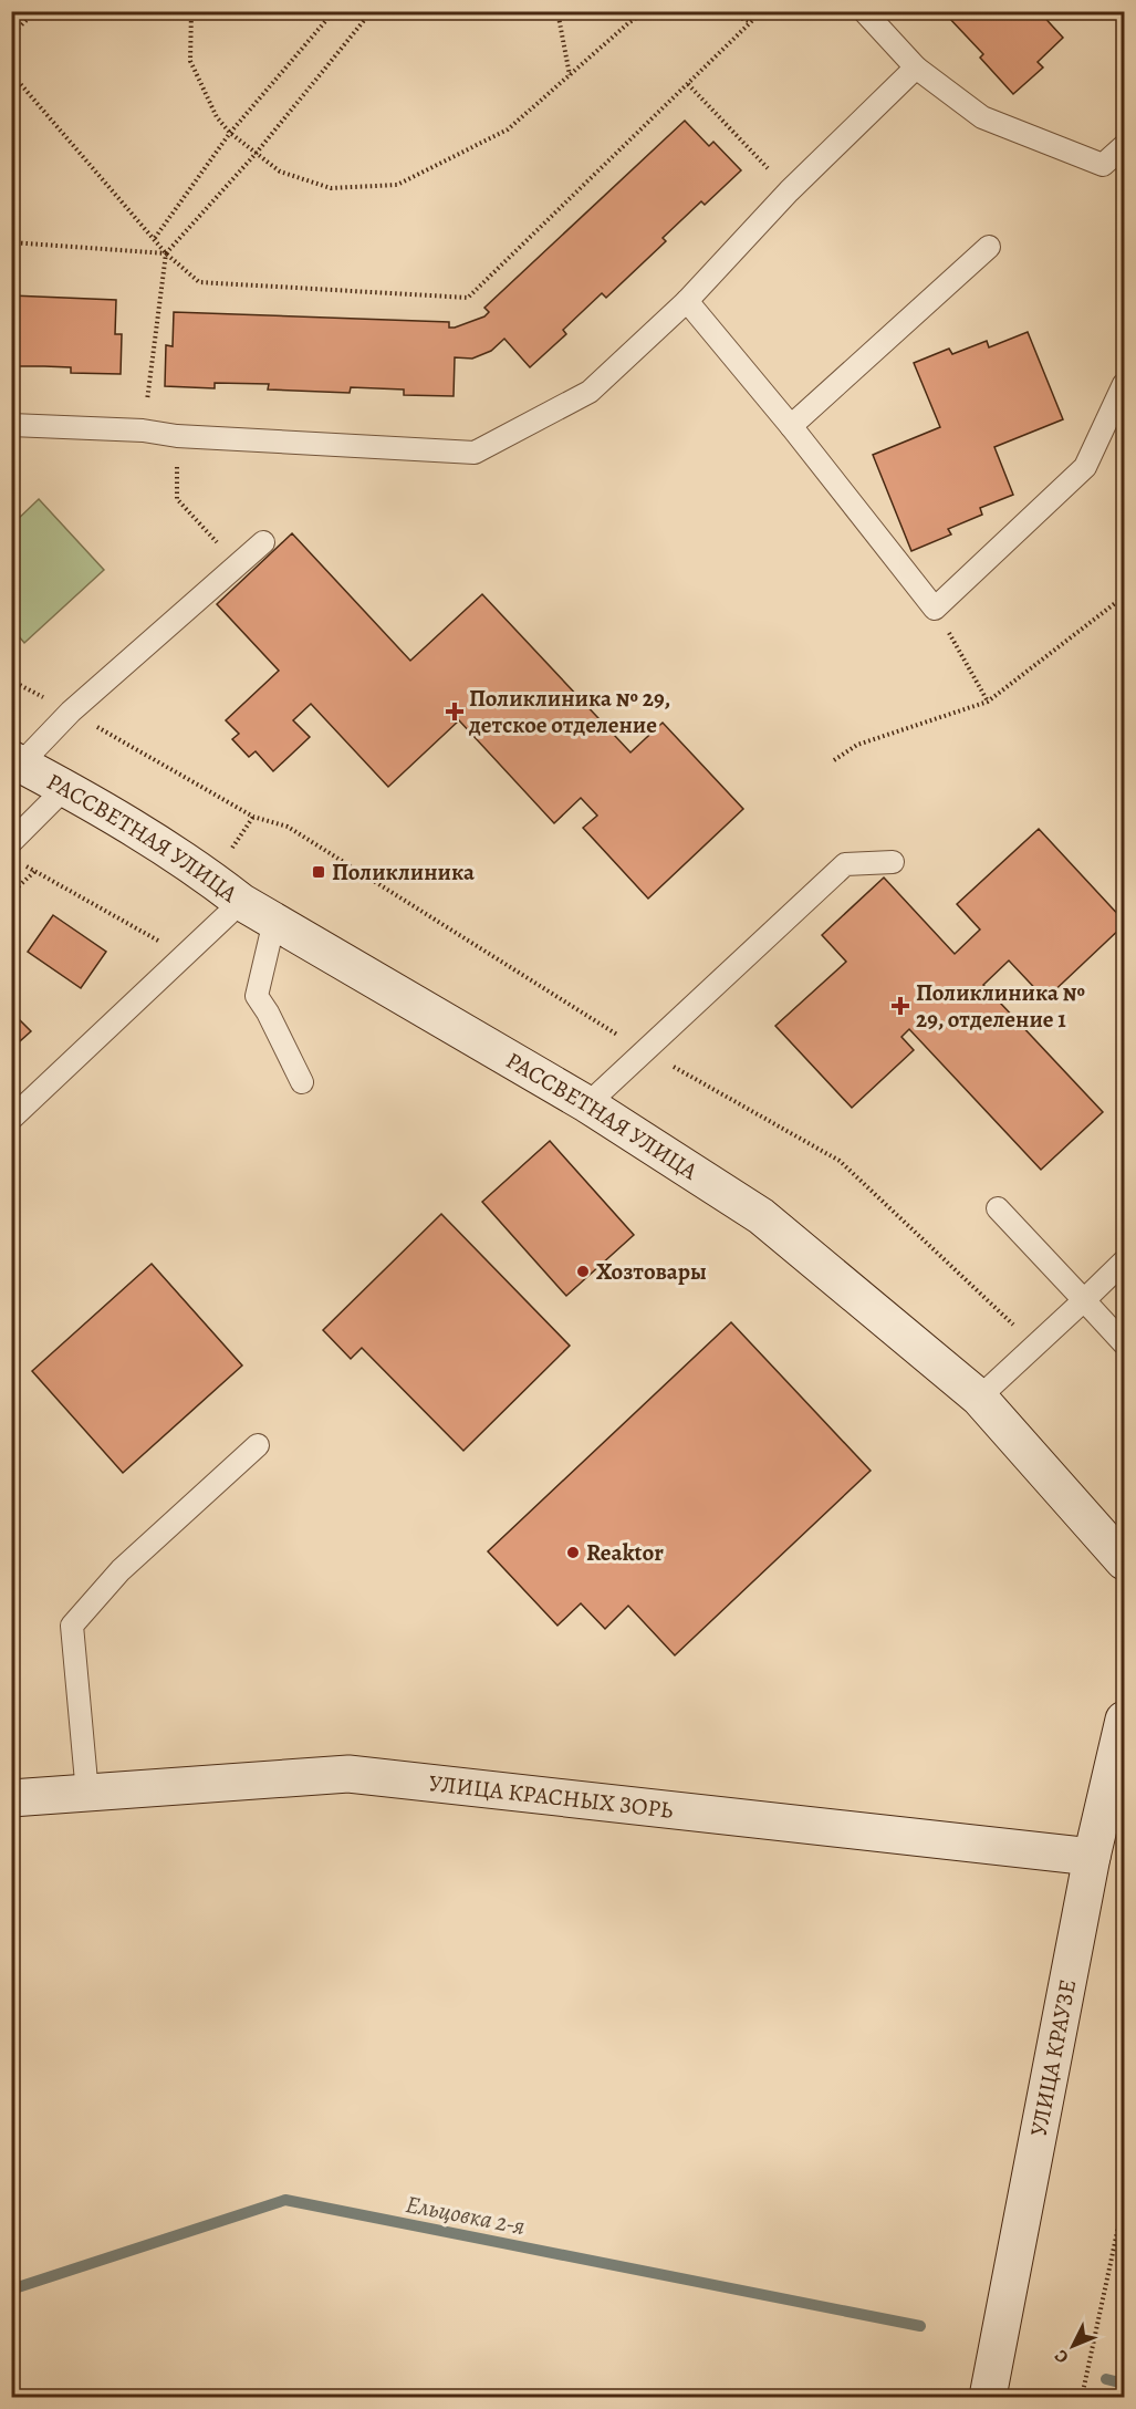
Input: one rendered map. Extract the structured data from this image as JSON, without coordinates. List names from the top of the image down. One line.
{"streets":{"main road":["РАССВЕТНАЯ УЛИЦА","УЛИЦА КРАСНЫХ ЗОРЬ","УЛИЦА КРАУЗЕ"]},"crossings":[["УЛИЦА КРАСНЫХ ЗОРЬ","УЛИЦА КРАУЗЕ"]],"water":["Ельцовка 2-я"],"places":{"health":["Поликлиника № 29, детское отделение","Поликлиника № 29, отделение 1"],"transit":["Поликлиника"],"other":["Хозтовары","Reaktor"]},"north":"bottom left"}
